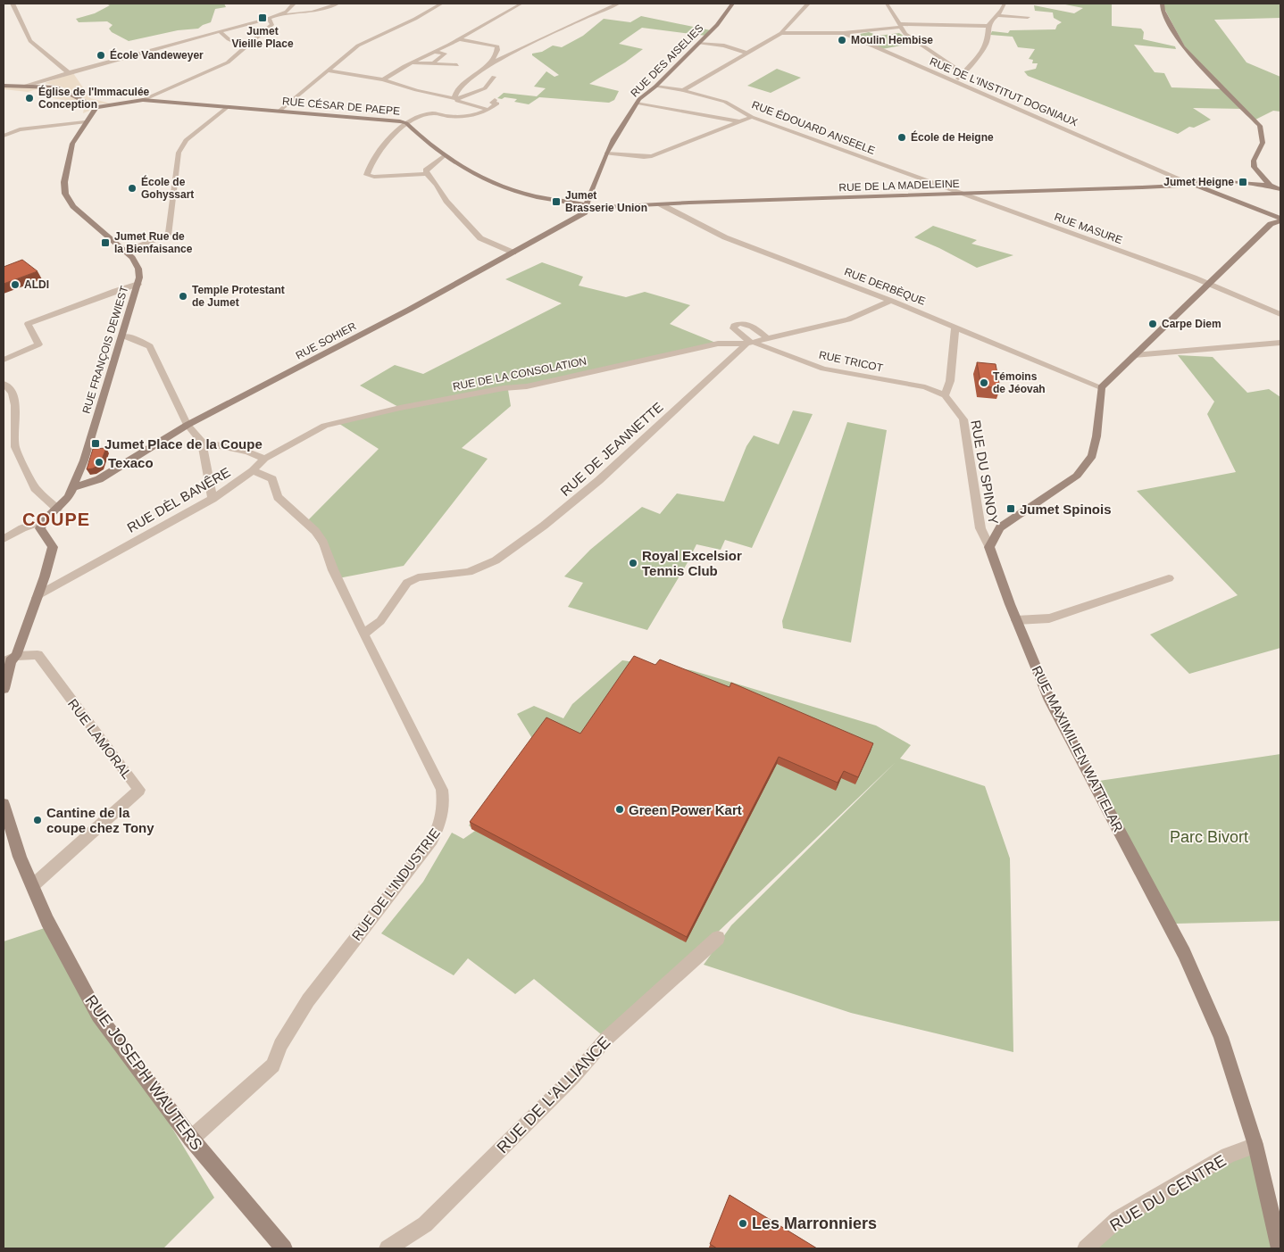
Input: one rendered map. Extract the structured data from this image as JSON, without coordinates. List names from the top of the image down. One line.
{"streets":{"street":["RUE DES AISELIES","RUE DE L'INSTITUT DOGNIAUX","RUE CÉSAR DE PAEPE","RUE ÉDOUARD ANSEELE","RUE DE LA MADELEINE","RUE MASURE","RUE DERBÈQUE","RUE SOHIER","RUE FRANÇOIS DEWIEST","RUE TRICOT","RUE DE LA CONSOLATION","RUE DE JEANNETTE","RUE DU SPINOY","RUE DÈL BANÊRE","RUE LAMORAL","RUE MAXIMILIEN WATTELAR","RUE DE L'INDUSTRIE","RUE JOSEPH WAUTERS","RUE DE L'ALLIANCE","RUE DU CENTRE"]},"crossings":[["RUE DES AISELIES","RUE CÉSAR DE PAEPE"],["RUE DES AISELIES","RUE ÉDOUARD ANSEELE"],["RUE DES AISELIES","RUE DE LA MADELEINE"],["RUE DES AISELIES","RUE SOHIER"],["RUE DE L'INSTITUT DOGNIAUX","RUE DE LA MADELEINE"],["RUE CÉSAR DE PAEPE","RUE DE LA MADELEINE"],["RUE CÉSAR DE PAEPE","RUE SOHIER"],["RUE CÉSAR DE PAEPE","RUE FRANÇOIS DEWIEST"],["RUE ÉDOUARD ANSEELE","RUE DE LA MADELEINE"],["RUE ÉDOUARD ANSEELE","RUE MASURE"],["RUE DE LA MADELEINE","RUE MASURE"],["RUE DE LA MADELEINE","RUE DERBÈQUE"],["RUE DE LA MADELEINE","RUE SOHIER"],["RUE DERBÈQUE","RUE DE JEANNETTE"],["RUE SOHIER","RUE FRANÇOIS DEWIEST"],["RUE TRICOT","RUE DE LA CONSOLATION"],["RUE TRICOT","RUE DE JEANNETTE"],["RUE TRICOT","RUE DU SPINOY"],["RUE DE LA CONSOLATION","RUE DE JEANNETTE"],["RUE DE LA CONSOLATION","RUE DÈL BANÊRE"],["RUE DE JEANNETTE","RUE DE L'INDUSTRIE"],["RUE DU SPINOY","RUE MAXIMILIEN WATTELAR"],["RUE DÈL BANÊRE","RUE DE L'INDUSTRIE"],["RUE LAMORAL","RUE JOSEPH WAUTERS"],["RUE MAXIMILIEN WATTELAR","RUE DU CENTRE"],["RUE DE L'INDUSTRIE","RUE JOSEPH WAUTERS"]],"districts":["COUPE"],"parks":["Parc Bivort"],"places":{"transit":["Jumet Vieille Place","Jumet Heigne","Jumet Brasserie Union","Jumet Rue de la Bienfaisance","Jumet Place de la Coupe","Jumet Spinois"],"other":["Moulin Hembise","École Vandeweyer","Église de l'Immaculée Conception","École de Heigne","École de Gohyssart","ALDI","Temple Protestant de Jumet","Carpe Diem","Témoins de Jéovah","Texaco","Royal Excelsior Tennis Club","Green Power Kart","Cantine de la coupe chez Tony","Les Marronniers"]}}
